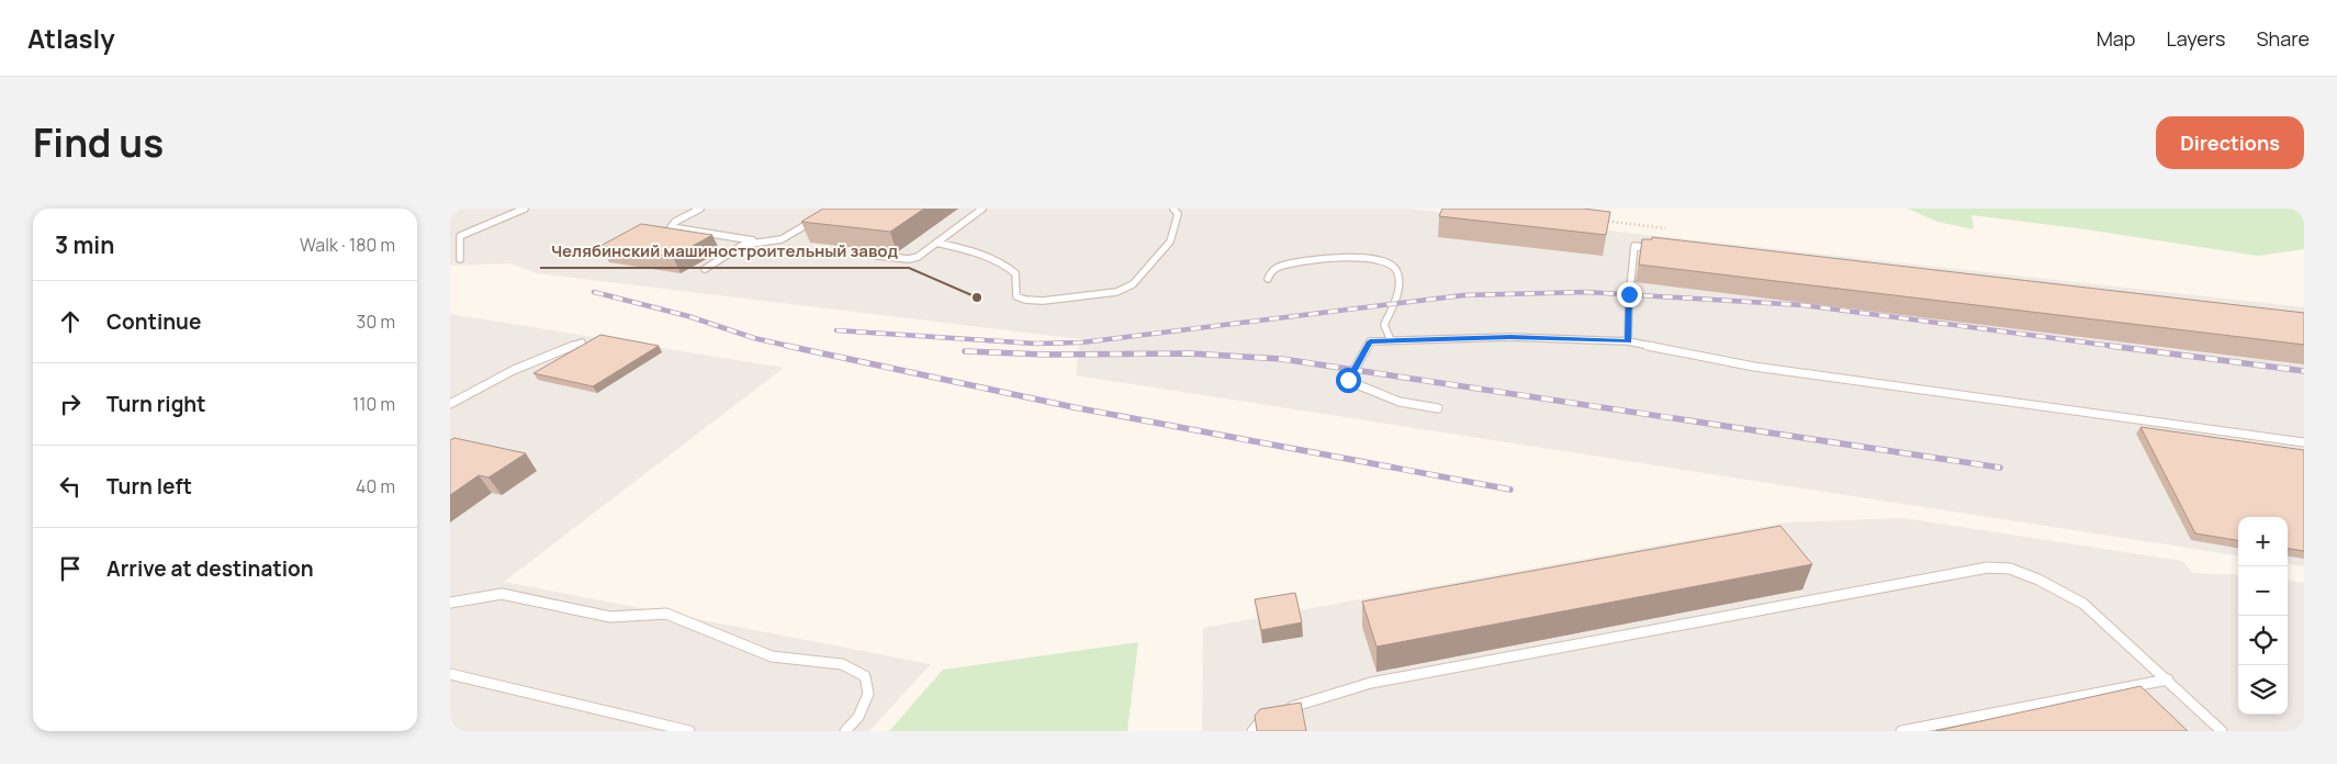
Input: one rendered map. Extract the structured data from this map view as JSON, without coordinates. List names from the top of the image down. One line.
{"places":["Челябинский машиностроительный завод"],"page":{"header":"Atlasly","nav":["Map","Layers","Share"],"title":"Find us","buttons":"Directions","heading":["3 min","Walk · 180 m"],"list":[["Continue","30 m"],["Turn right","110 m"],["Turn left","40 m"],"Arrive at destination"],"map_buttons":["+","−"]}}
